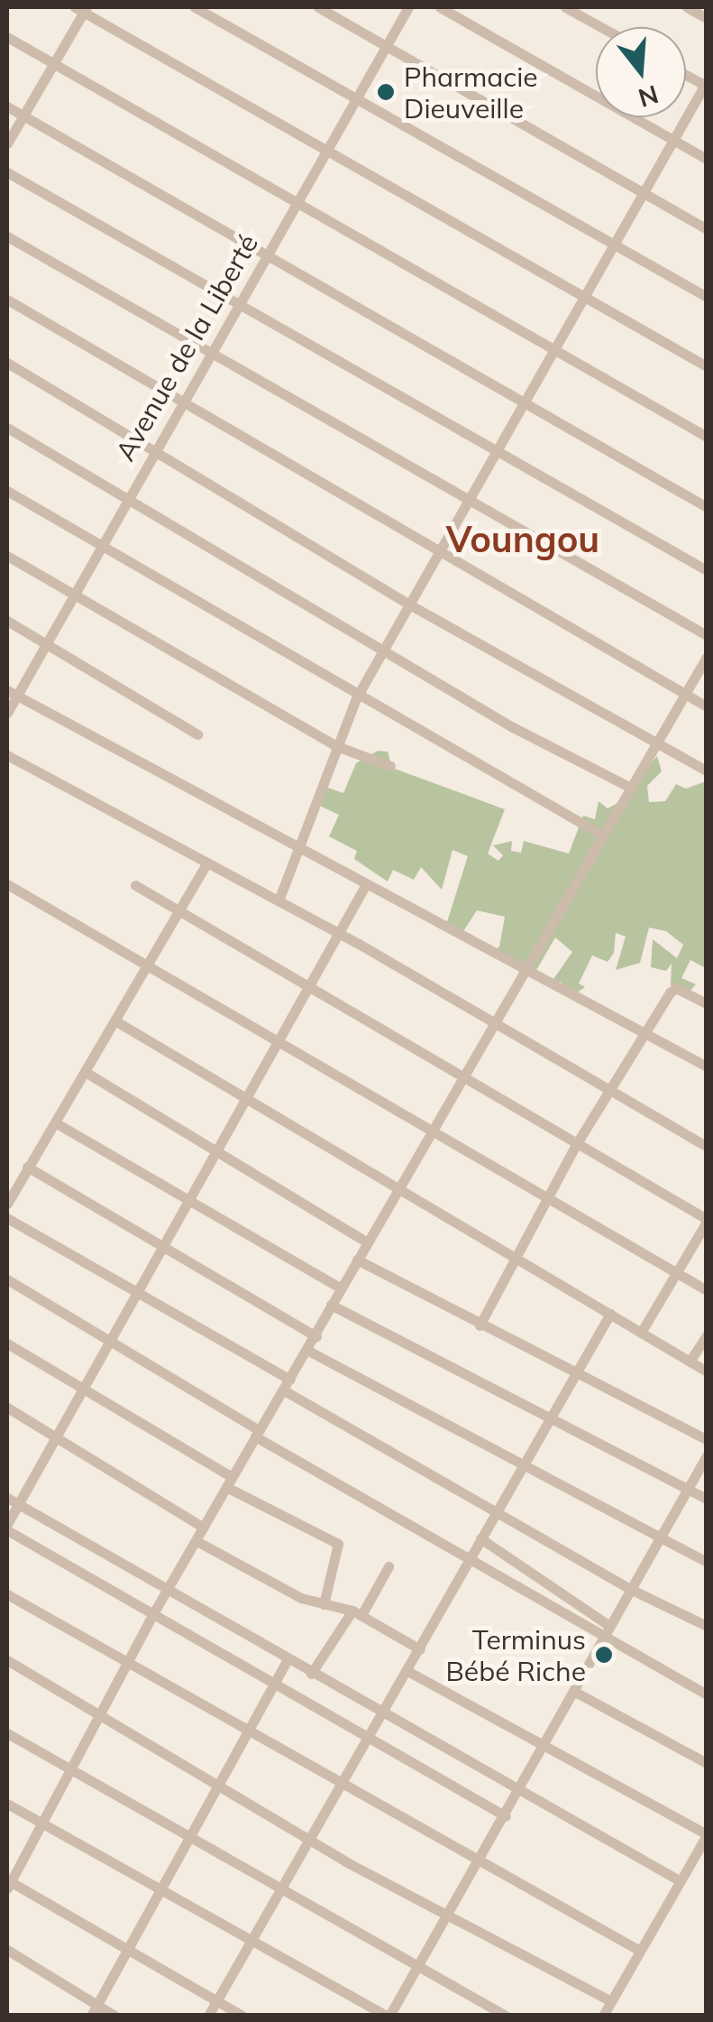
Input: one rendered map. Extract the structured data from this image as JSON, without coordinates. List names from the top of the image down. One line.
{"streets":{"street":["Avenue de la Liberté"]},"districts":["Voungou"],"places":["Pharmacie Dieuveille","Terminus Bébé Riche"],"north":"bottom"}
